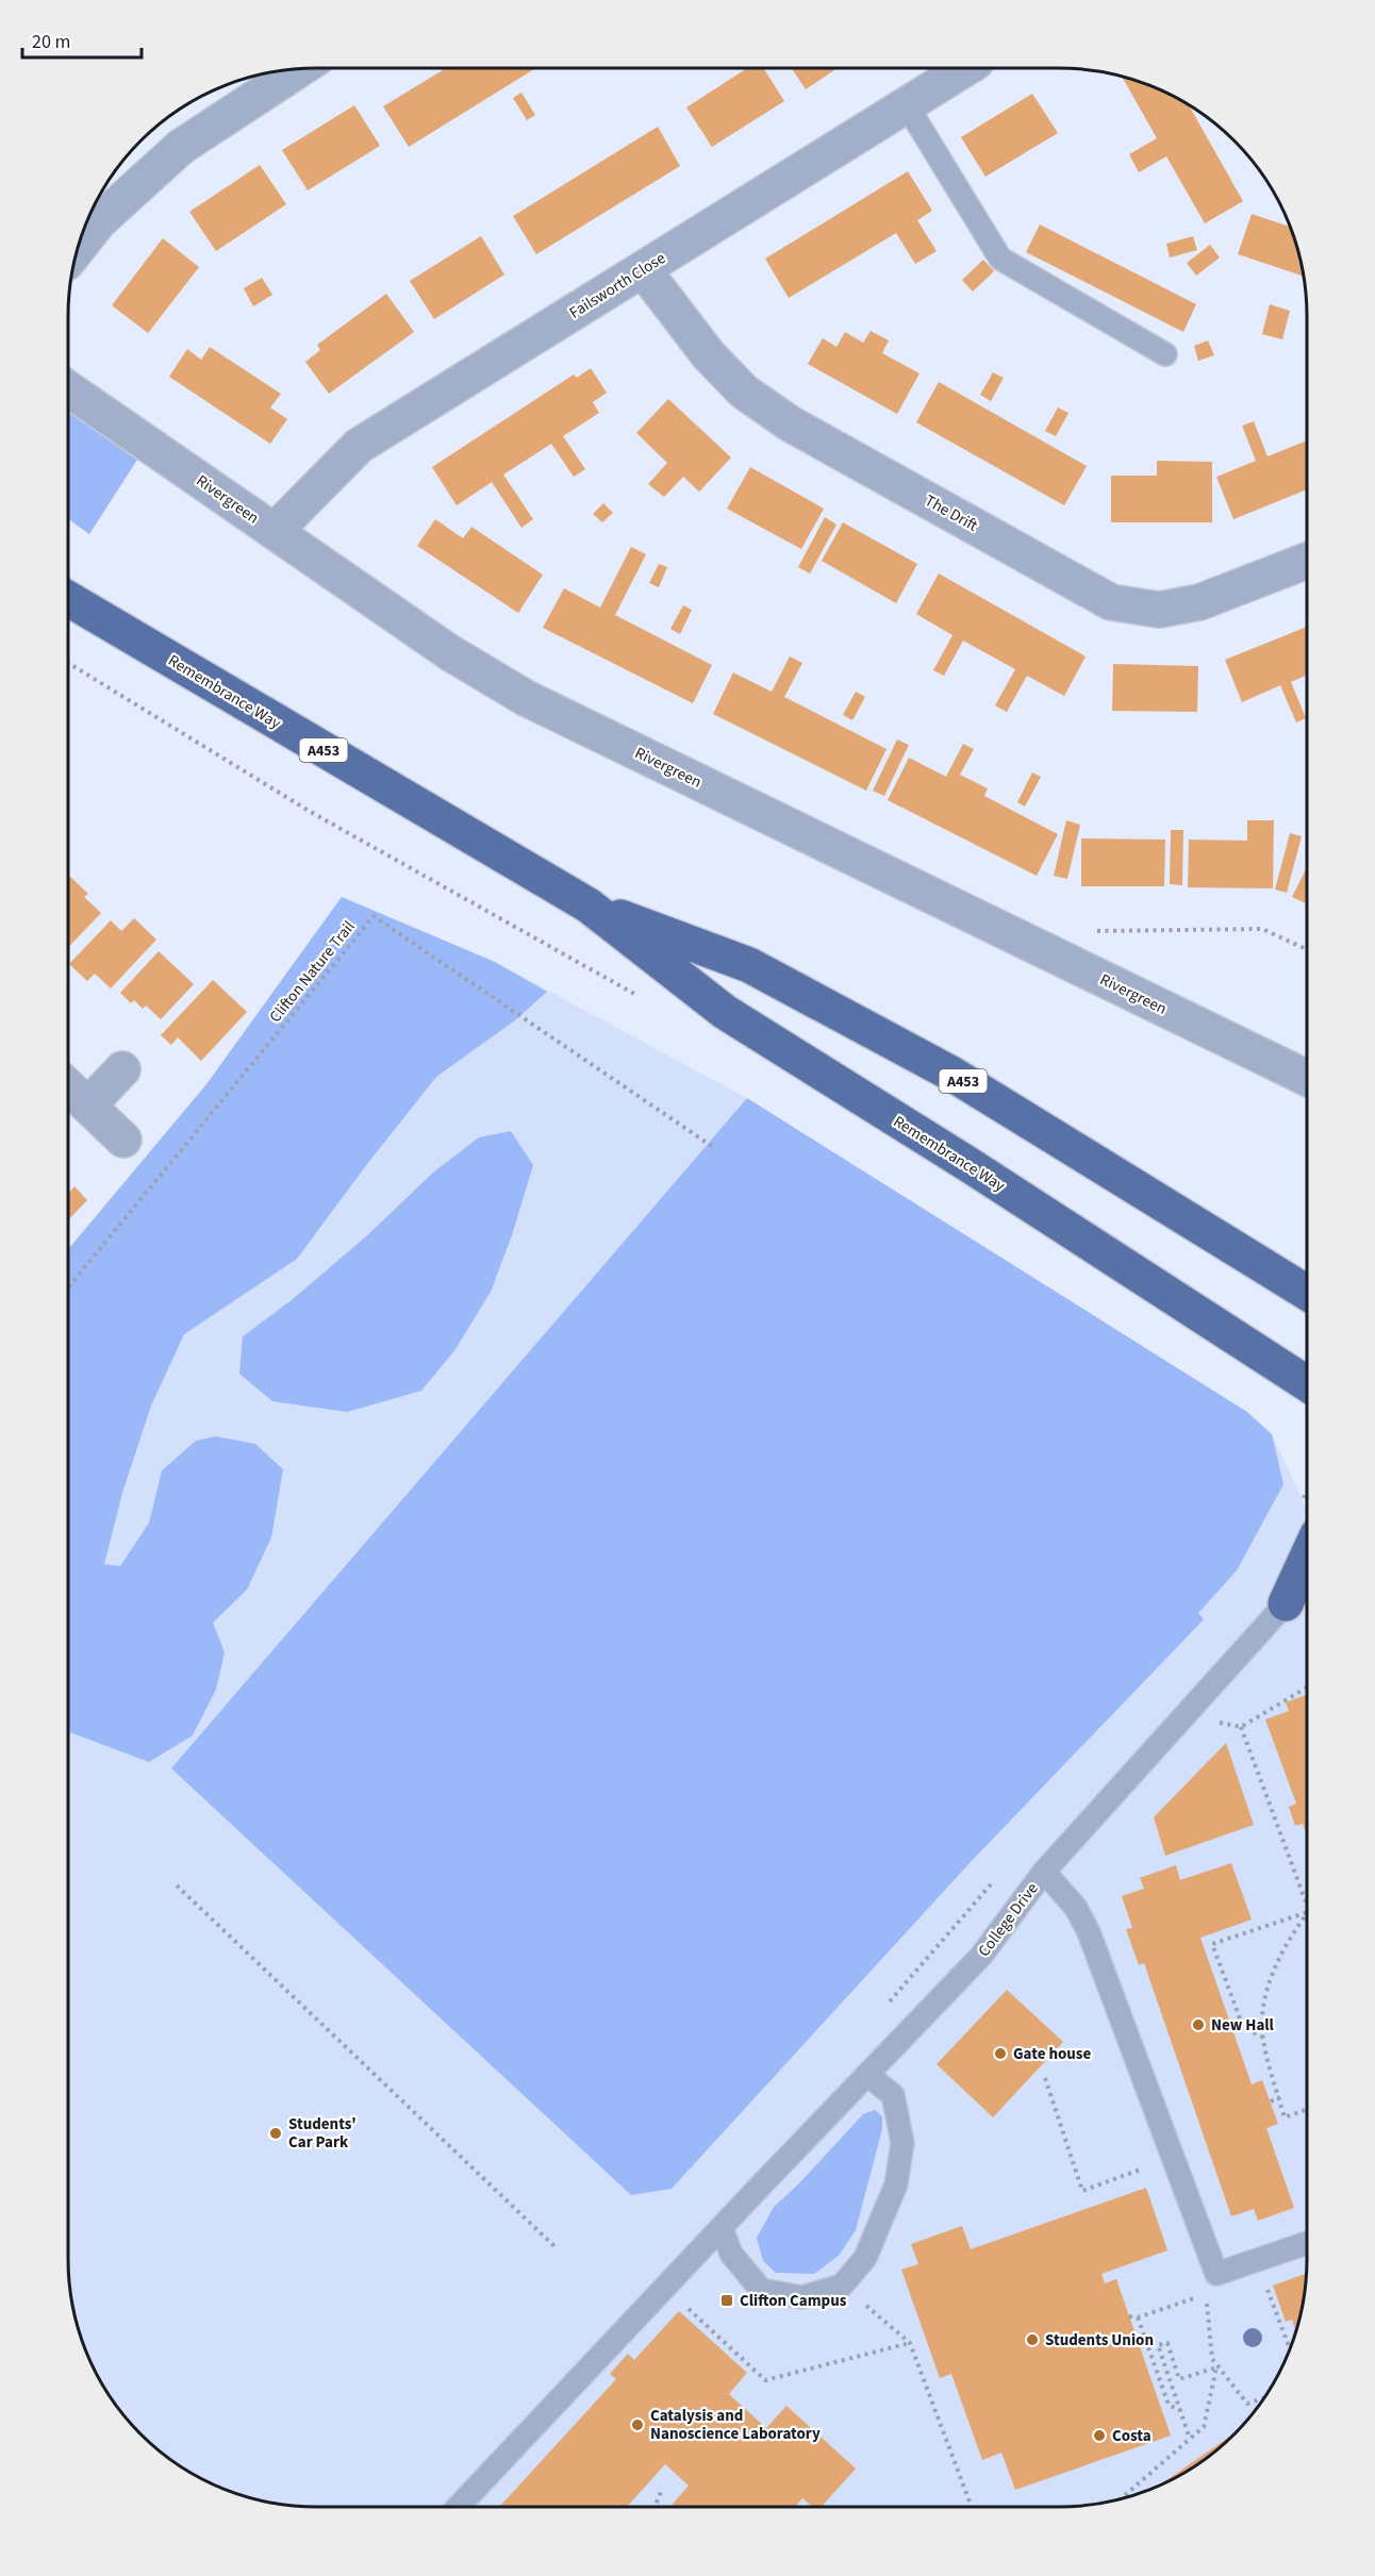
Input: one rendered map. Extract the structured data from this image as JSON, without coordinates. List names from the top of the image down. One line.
{"streets":{"highway":["Remembrance Way","A453"],"street":["Failsworth Close","Rivergreen","The Drift"],"lane":["College Drive"],"path":["Clifton Nature Trail"]},"crossings":[["Failsworth Close","Rivergreen"],["Failsworth Close","The Drift"]],"places":{"other":["New Hall","Gate house","Students' Car Park","Students Union","Catalysis and Nanoscience Laboratory","Costa"],"transit":["Clifton Campus"]},"scale_bar":"20 m"}
